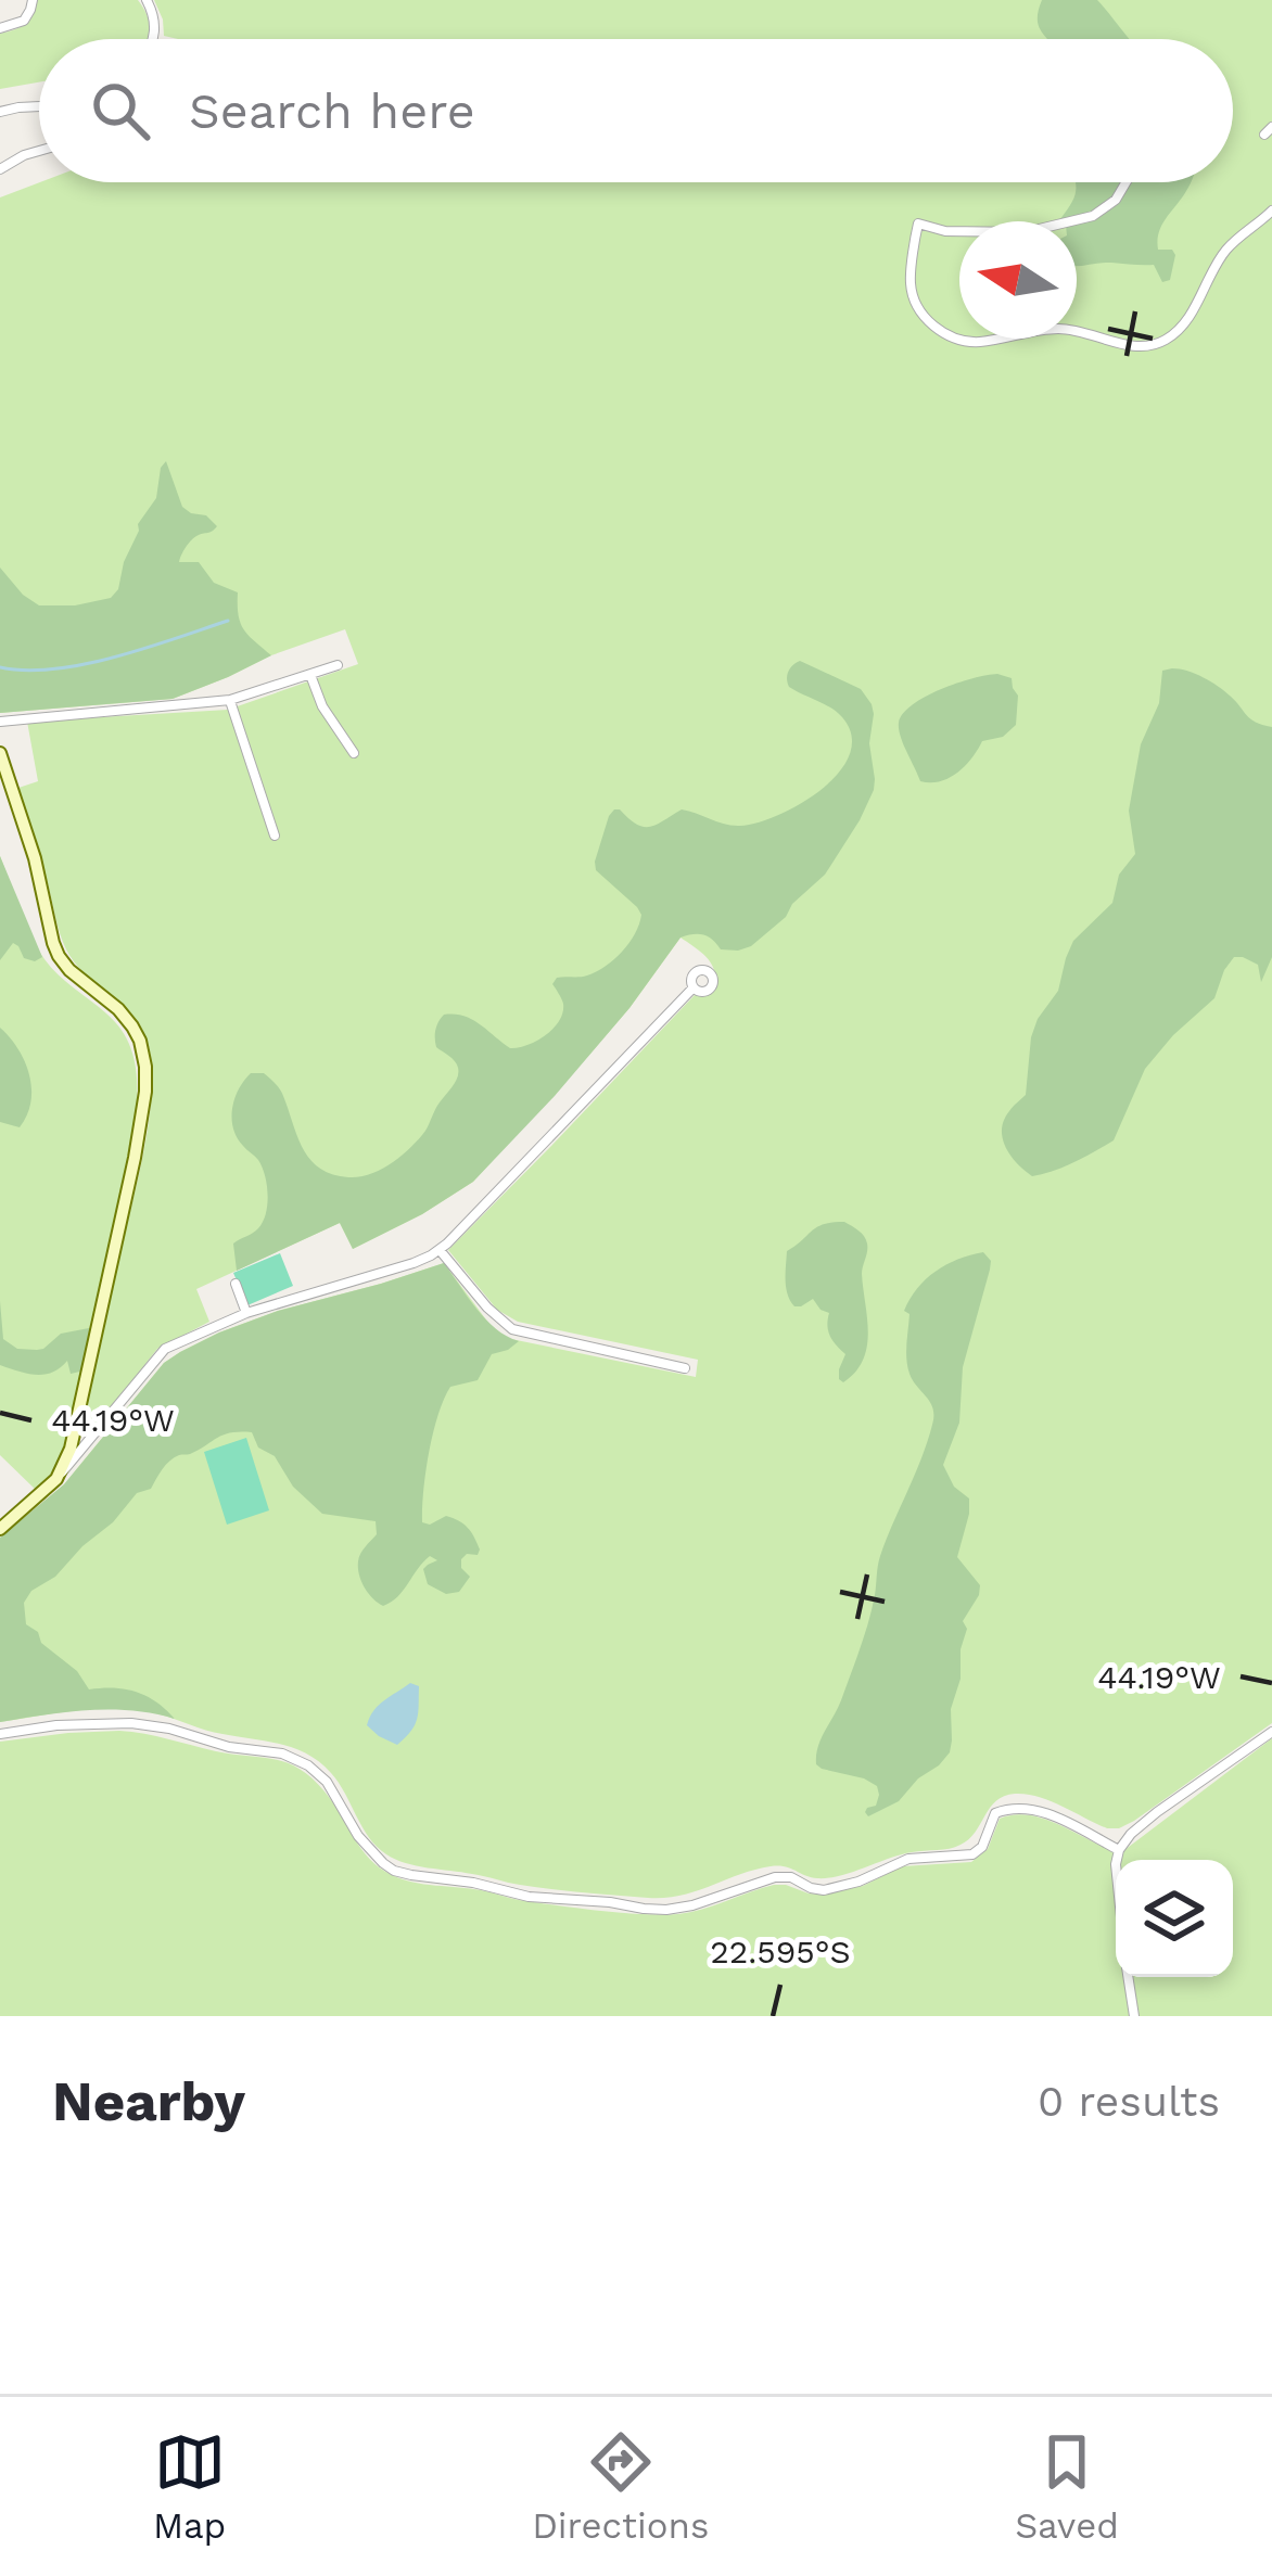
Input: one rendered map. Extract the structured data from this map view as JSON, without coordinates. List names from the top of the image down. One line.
{"north":"left","page":{"search":"Search here","heading":["Nearby","0 results"],"nav":["Map","Directions","Saved"]},"coordinates":["44.19°W","22.595°S"]}
